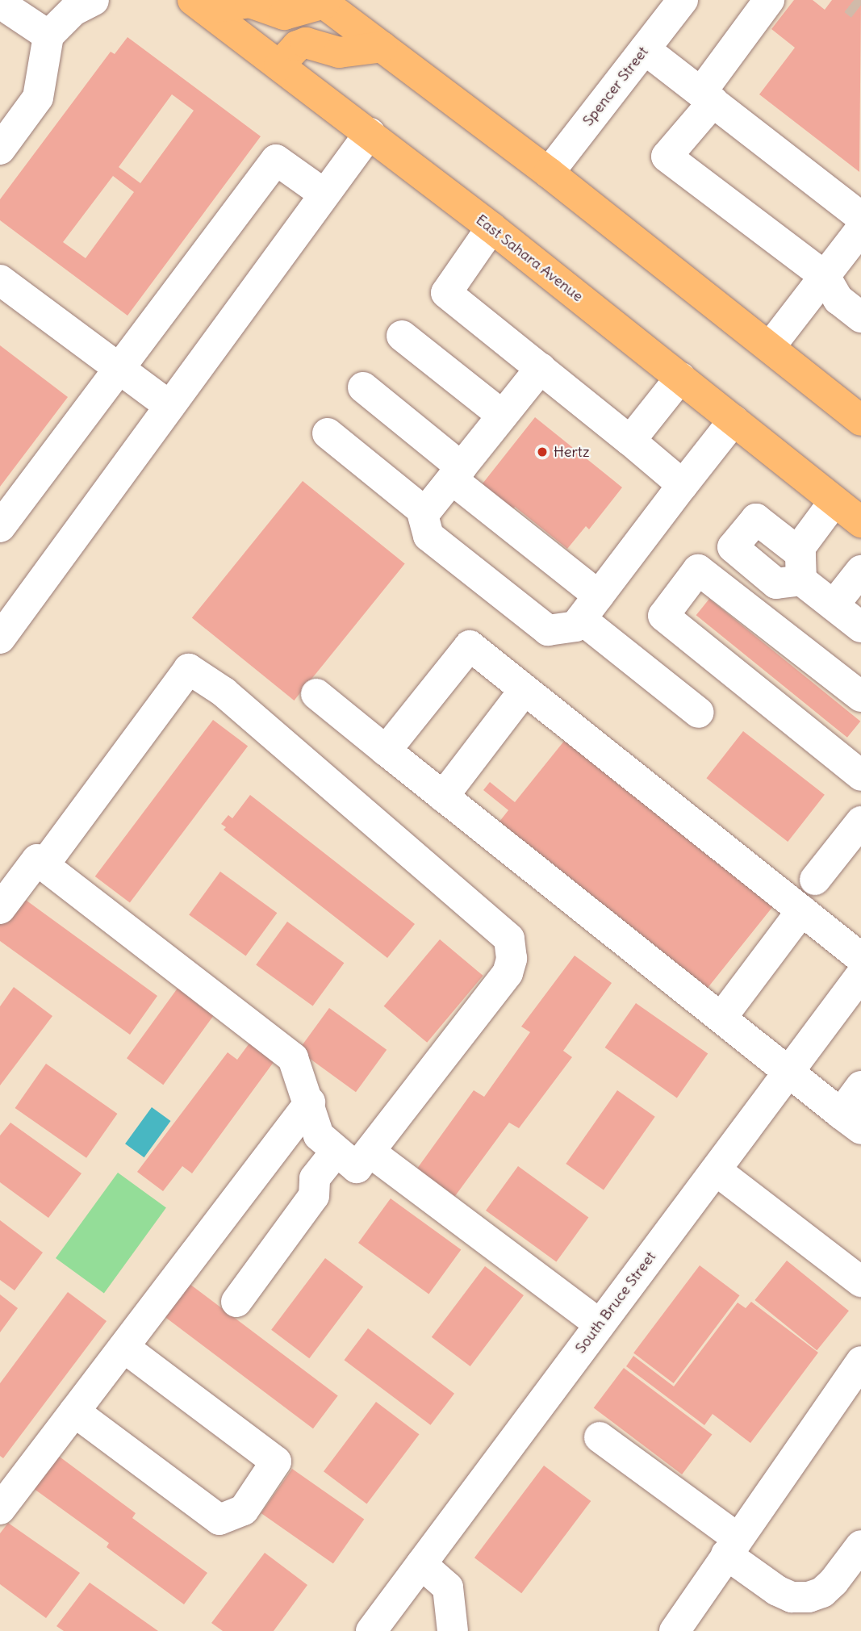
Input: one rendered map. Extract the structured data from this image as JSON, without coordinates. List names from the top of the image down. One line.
{"streets":{"main road":["East Sahara Avenue"],"street":["Spencer Street","South Bruce Street"]},"places":["Hertz"]}
